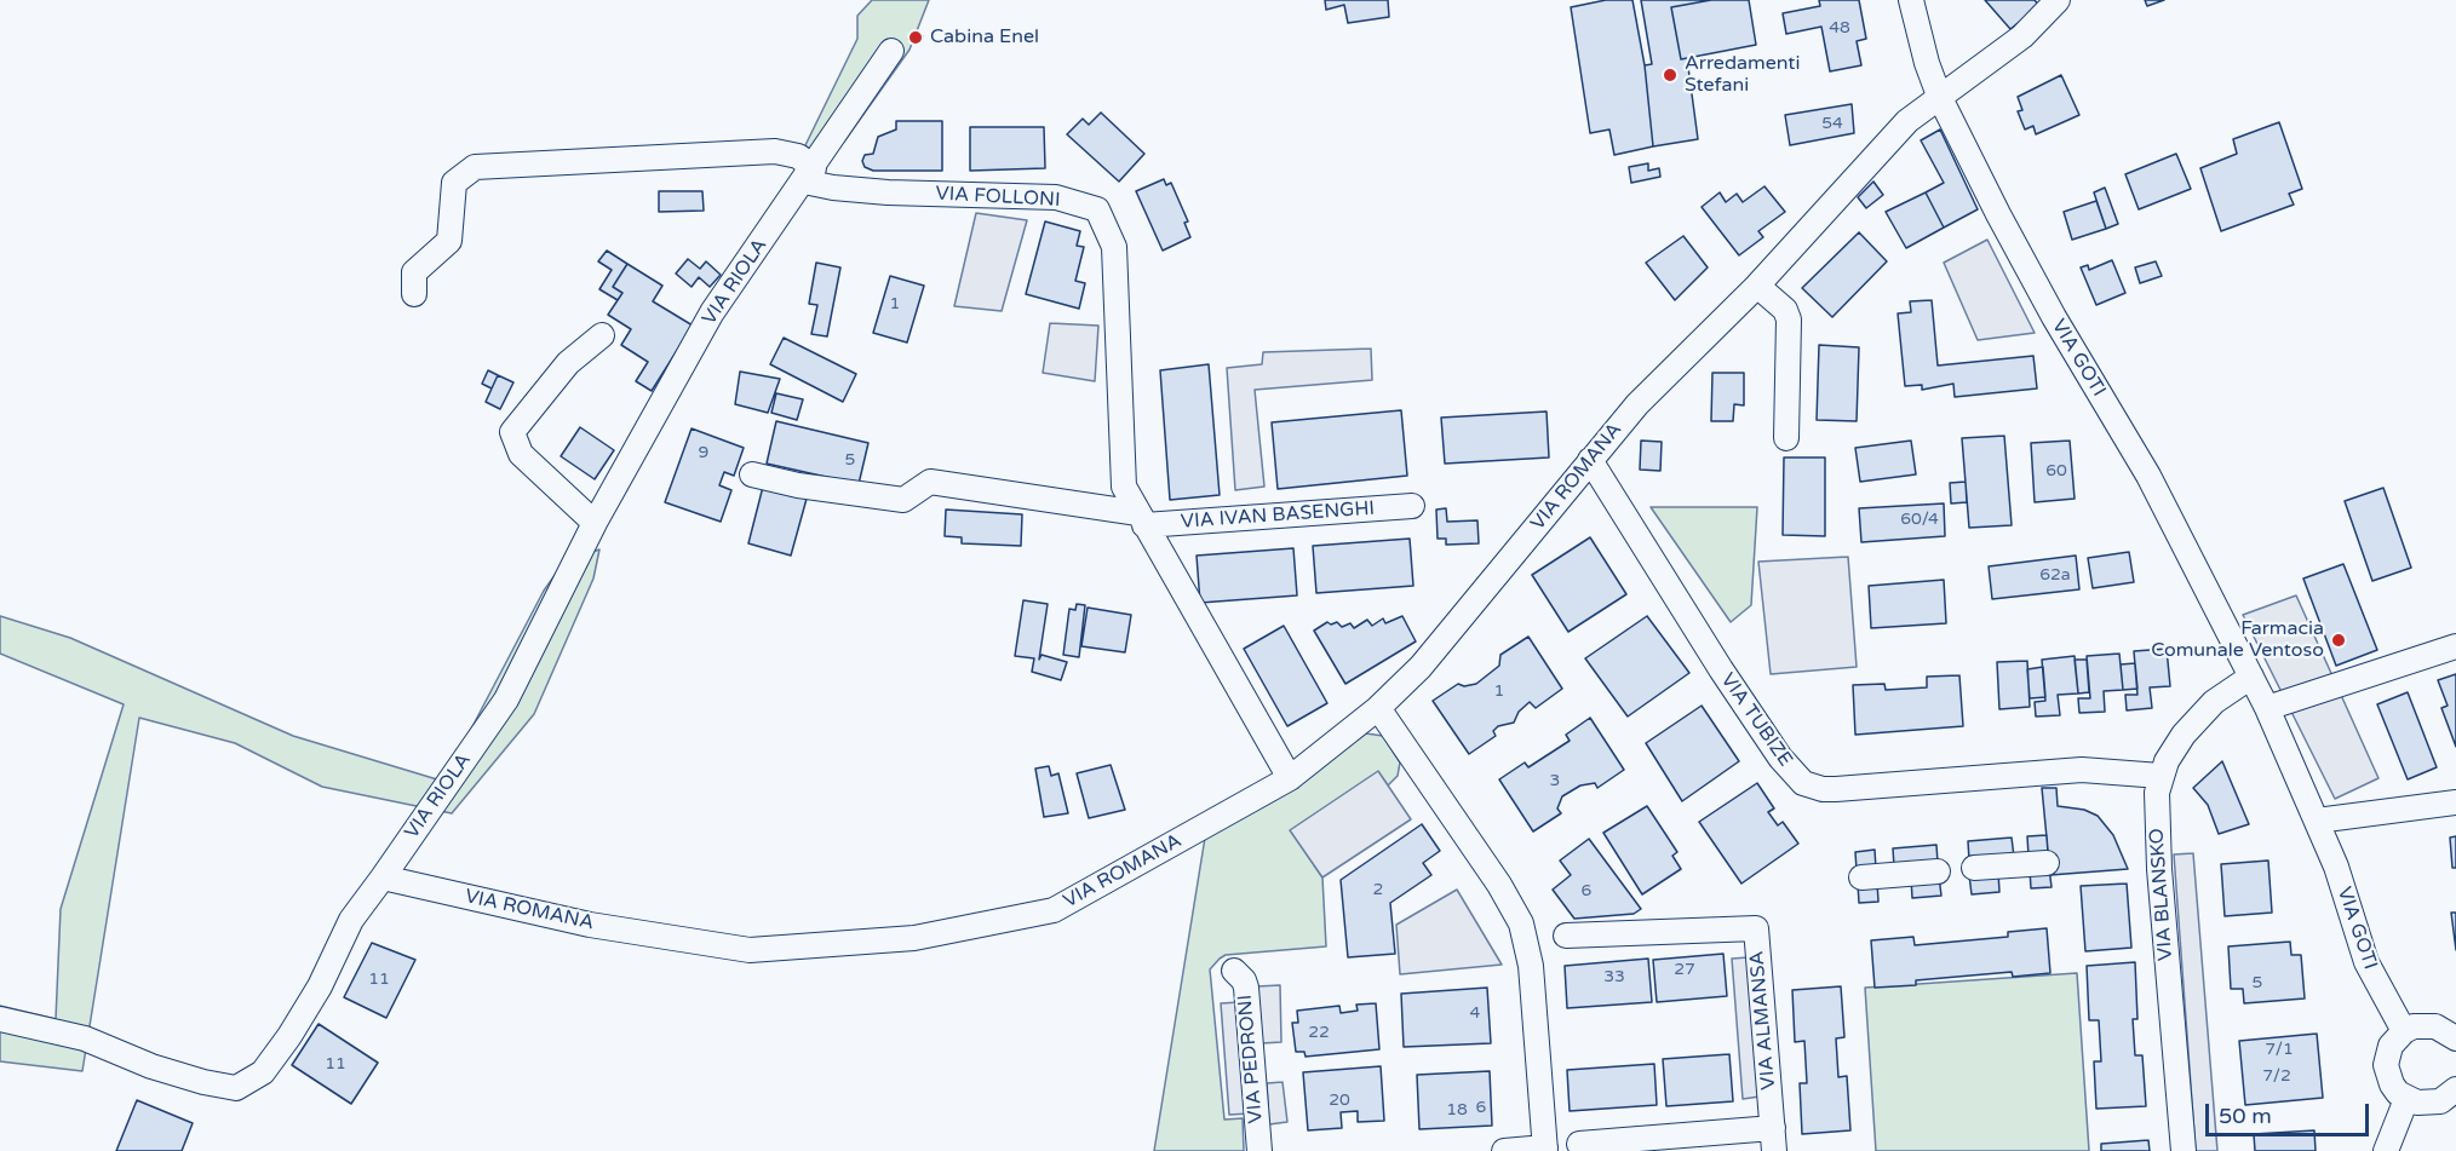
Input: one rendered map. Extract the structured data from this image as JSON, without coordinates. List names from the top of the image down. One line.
{"streets":{"street":["VIA FOLLONI","VIA RIOLA","VIA GOTI","VIA ROMANA","VIA IVAN BASENGHI","VIA TUBIZE","VIA BLANSKO","VIA ALMANSA","VIA PEDRONI"]},"crossings":[["VIA FOLLONI","VIA RIOLA"],["VIA FOLLONI","VIA ROMANA"],["VIA FOLLONI","VIA IVAN BASENGHI"],["VIA RIOLA","VIA ROMANA"],["VIA GOTI","VIA ROMANA"],["VIA GOTI","VIA BLANSKO"],["VIA ROMANA","VIA TUBIZE"],["VIA TUBIZE","VIA BLANSKO"]],"places":["Cabina Enel","Arredamenti Stefani","Farmacia Comunale Ventoso"],"house_numbers":["48","54","1","9","5","60","60/4","62a","1","3","2","6","27","33","11","5","4","22","7/1","11","7/2","20","6","18"],"scale_bar":"50 m"}
